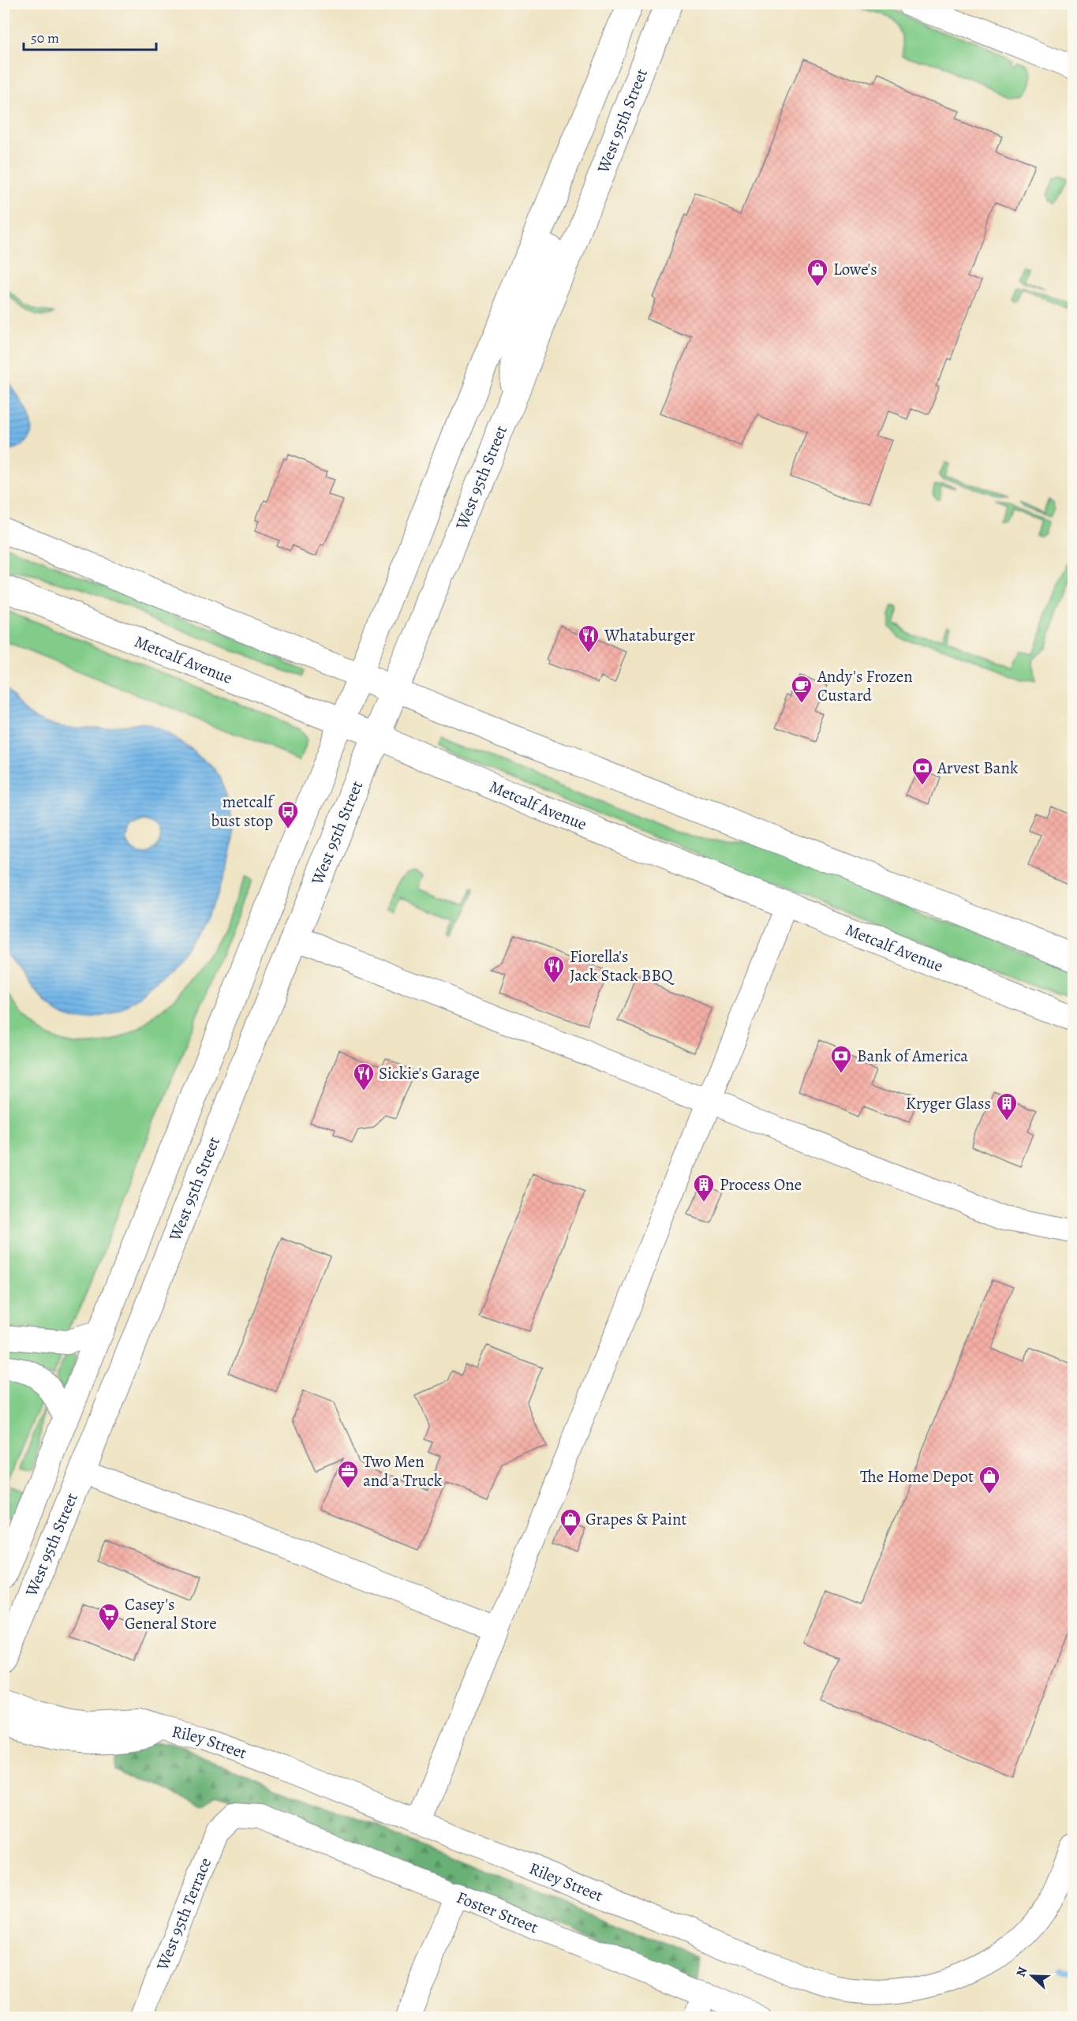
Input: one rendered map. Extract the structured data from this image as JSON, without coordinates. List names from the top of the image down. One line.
{"streets":{"main road":["West 95th Street","Metcalf Avenue"],"street":["Riley Street","Foster Street","West 95th Terrace"]},"crossings":[["West 95th Street","Metcalf Avenue"],["Foster Street","West 95th Terrace"]],"places":{"shop":["Lowe's","The Home Depot","Grapes & Paint"],"restaurant":["Whataburger","Fiorella's Jack Stack BBQ","Sickie's Garage"],"cafe":["Andy's Frozen Custard"],"bank":["Arvest Bank","Bank of America"],"bus stop":["metcalf bust stop"],"building":["Kryger Glass","Process One"],"office":["Two Men and a Truck"],"supermarket":["Casey's General Store"]},"scale_bar":"50 m","north":"left"}
